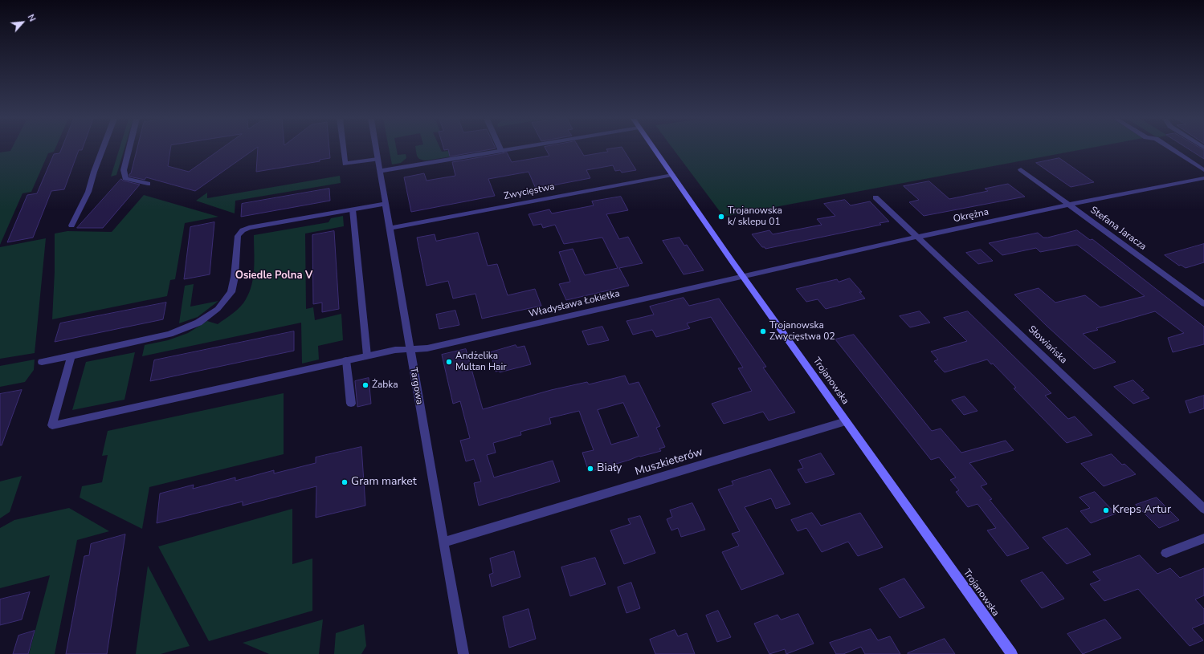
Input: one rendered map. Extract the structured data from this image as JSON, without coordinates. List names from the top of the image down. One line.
{"streets":{"street":["Zwycięstwa","Okrężna","Stefana Jaracza","Władysława Łokietka","Słowiańska","Trojanowska","Targowa","Muszkieterów"]},"crossings":[["Zwycięstwa","Trojanowska"],["Zwycięstwa","Targowa"],["Okrężna","Stefana Jaracza"],["Okrężna","Władysława Łokietka"],["Okrężna","Słowiańska"],["Okrężna","Trojanowska"],["Władysława Łokietka","Trojanowska"],["Władysława Łokietka","Targowa"],["Trojanowska","Muszkieterów"],["Targowa","Muszkieterów"]],"districts":["Osiedle Polna V"],"places":["Trojanowska k/ sklepu 01","Trojanowska Zwycięstwa 02","Andżelika Multan Hair","Żabka","Biały","Gram market","Kreps Artur"],"north":"top right"}
